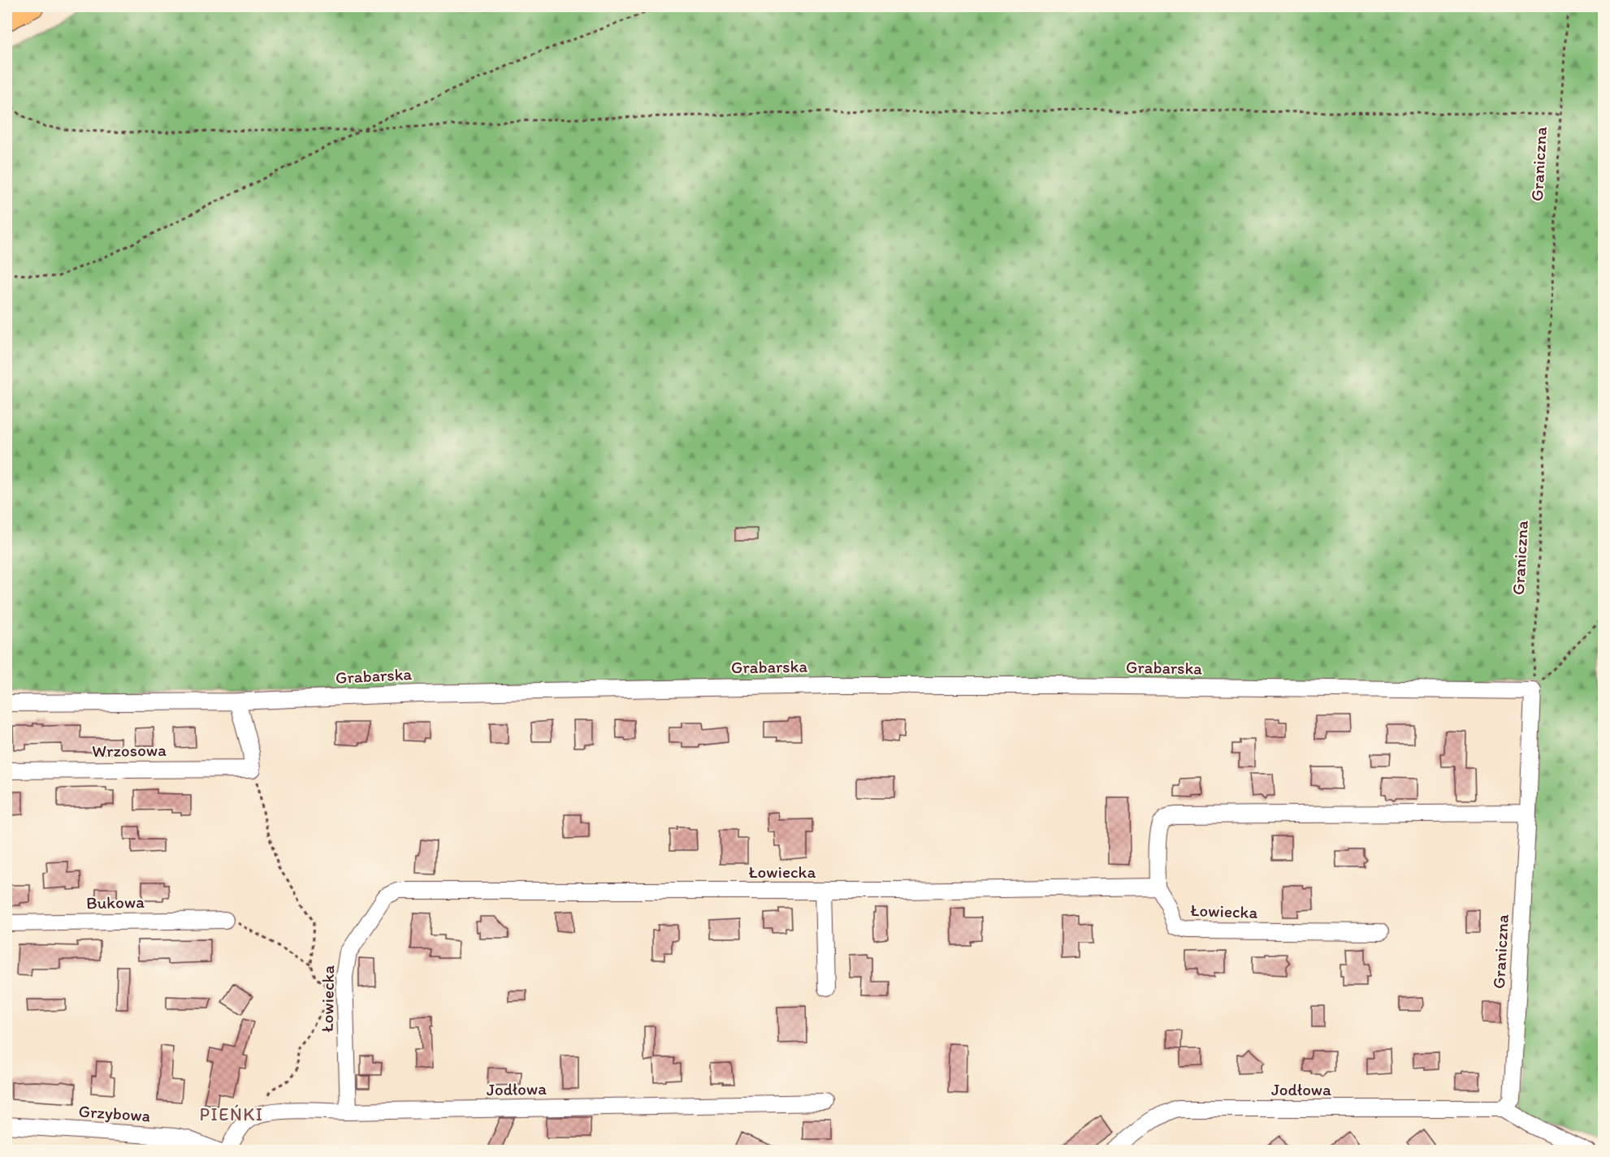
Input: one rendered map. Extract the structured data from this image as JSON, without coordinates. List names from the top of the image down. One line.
{"streets":{"street":["Graniczna","Grabarska","Wrzosowa","Łowiecka","Bukowa","Jodłowa","Grzybowa"]},"crossings":[["Graniczna","Grabarska"],["Graniczna","Jodłowa"],["Łowiecka","Jodłowa"]],"districts":["PIEŃKI"]}
